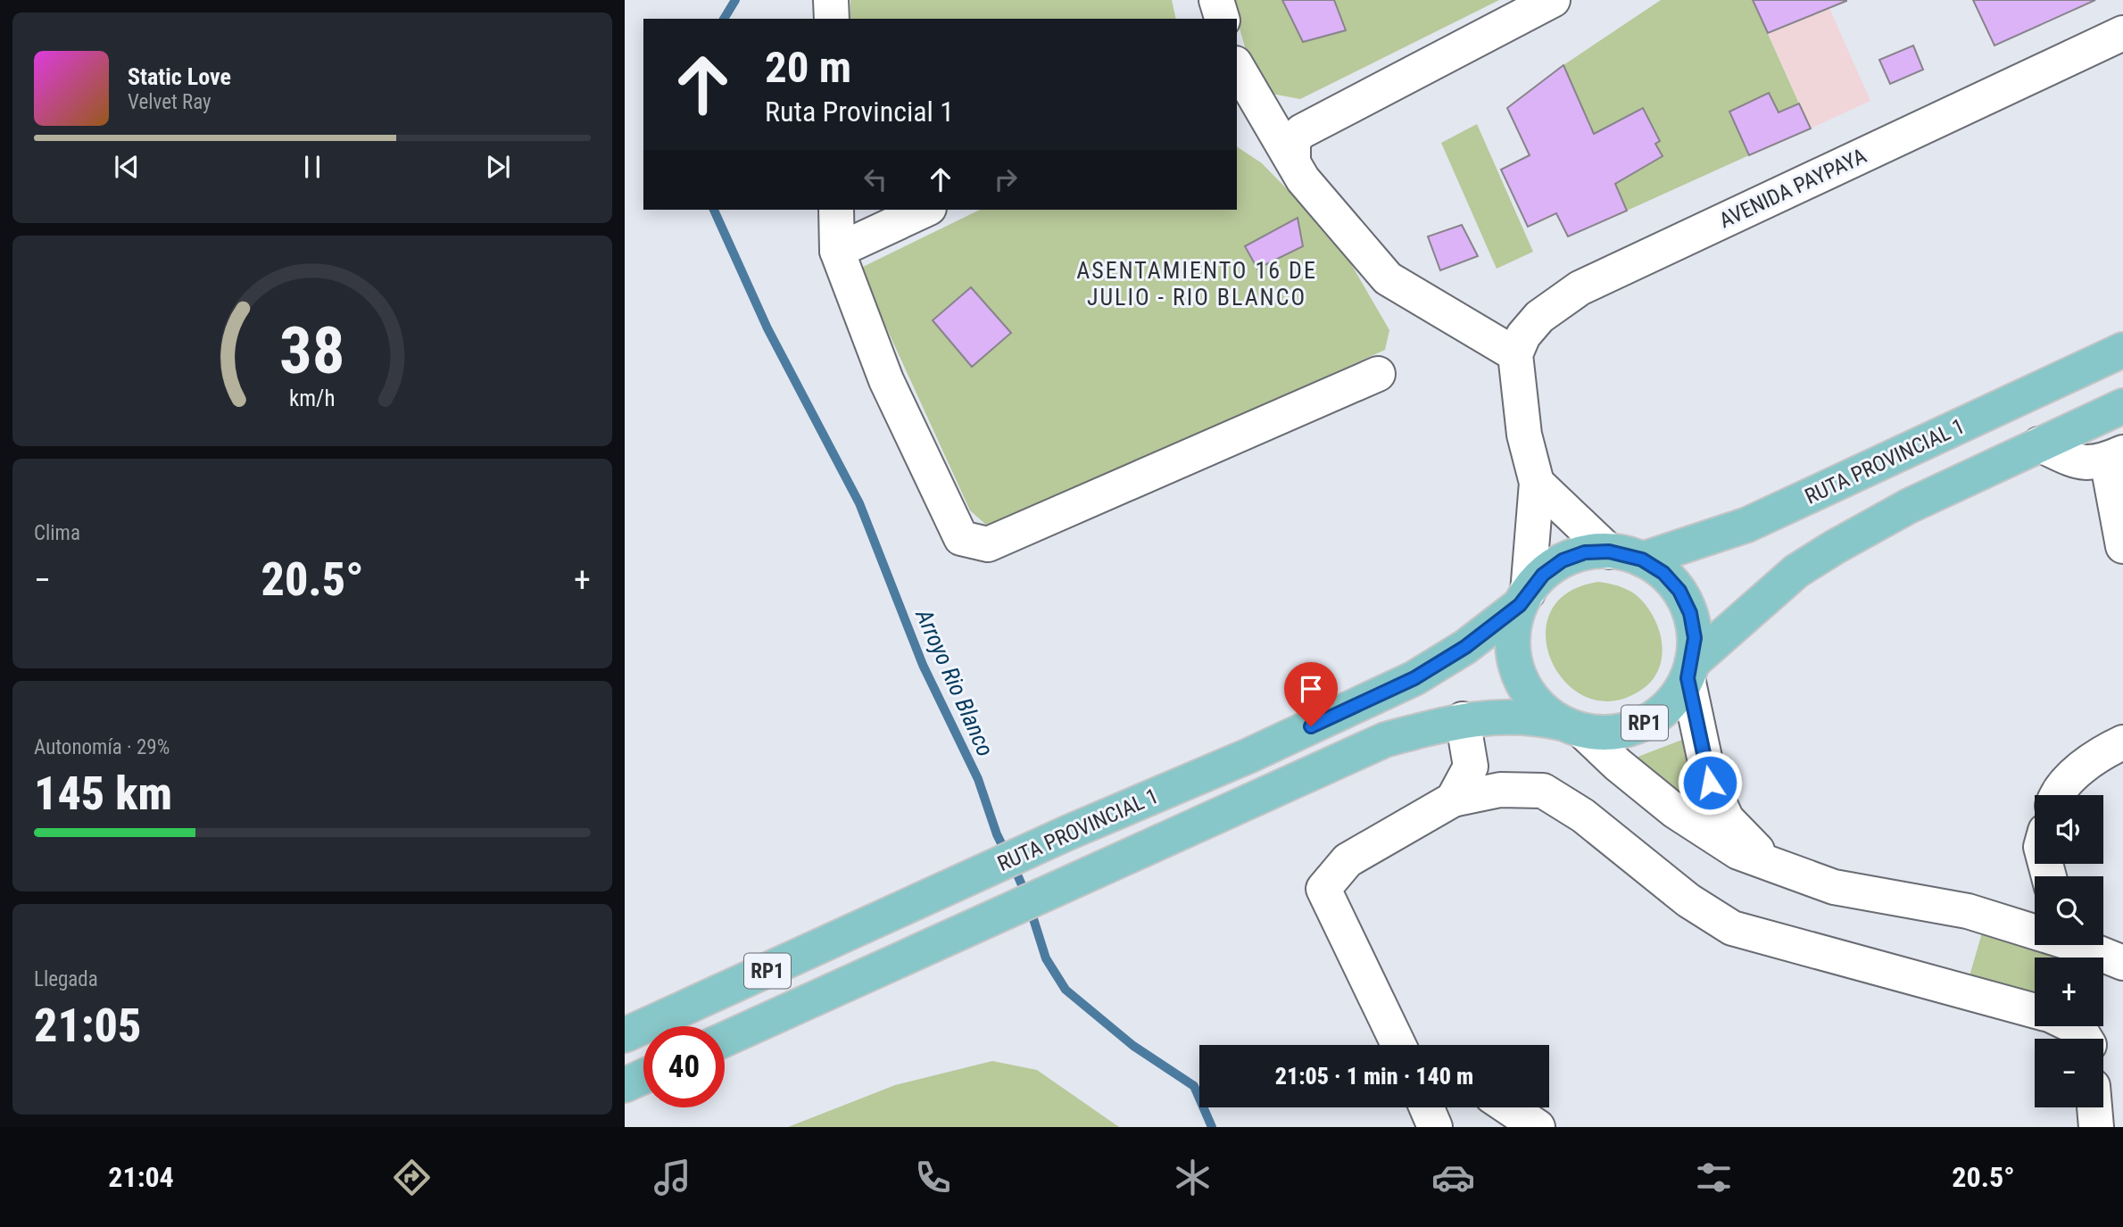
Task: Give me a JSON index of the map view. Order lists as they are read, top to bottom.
{
  "streets": {
    "main road": ["RUTA PROVINCIAL 1", "RP1"],
    "street": ["AVENIDA PAYPAYA"]
  },
  "districts": ["ASENTAMIENTO 16 DE JULIO - RIO BLANCO"],
  "water": ["Arroyo Rio Blanco"],
  "page": {
    "turn": ["20 m", "Ruta Provincial 1"],
    "song": ["Static Love", "Velvet Ray"],
    "tile": [
      "Clima",
      ["Autonomía · 29%", "145 km"],
      ["Llegada", "21:05"]
    ],
    "heat": ["−", "20.5°", "+"],
    "map_buttons": ["+", "−"],
    "limit": "40",
    "trip": "21:05 · 1 min · 140 m",
    "tabs": ["21:04", "20.5°"],
    "gauge": ["38", "km/h"]
  }
}
